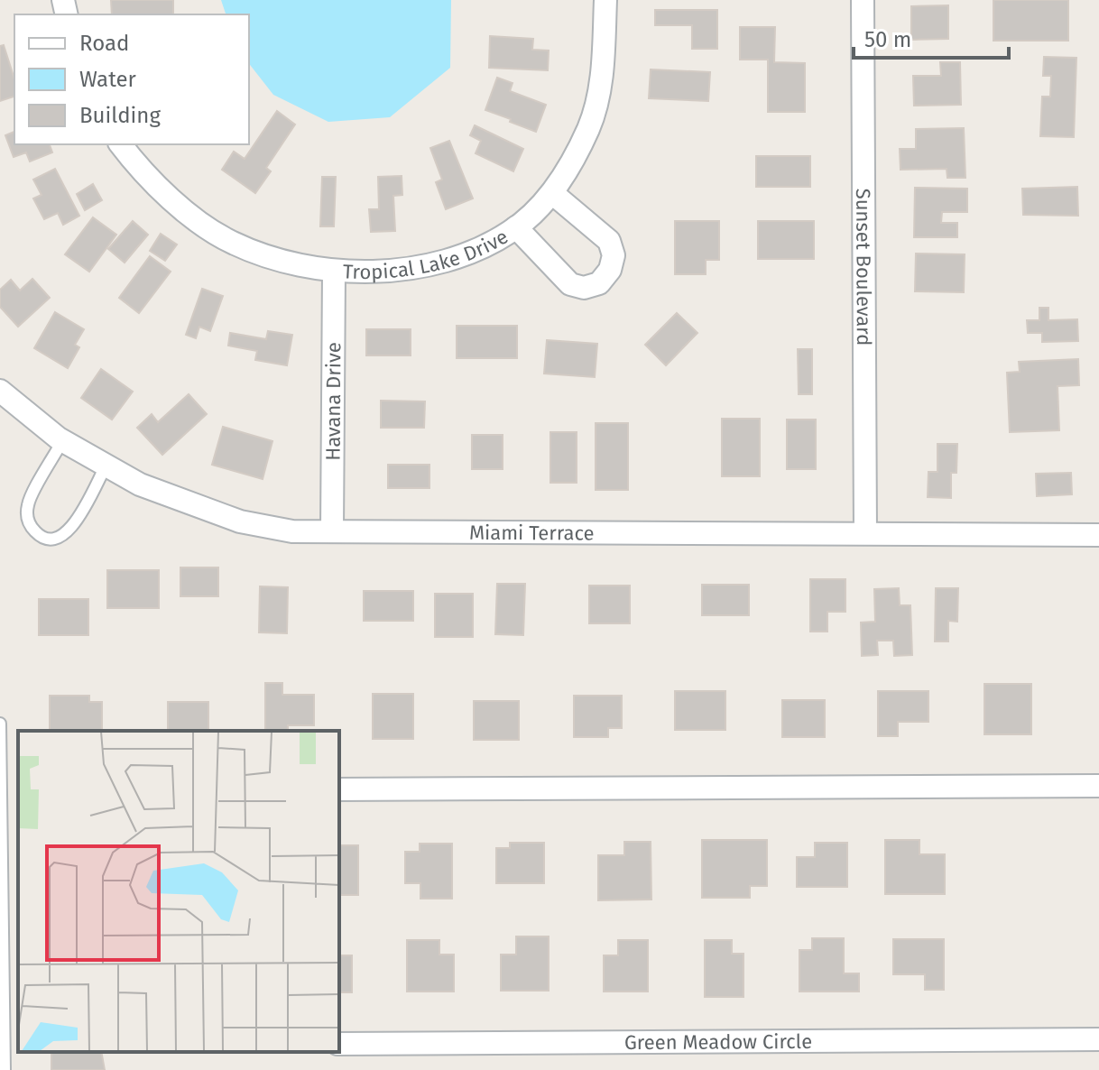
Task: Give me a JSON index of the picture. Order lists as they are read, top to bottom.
{
  "streets": {
    "street": [
      "Tropical Lake Drive",
      "Sunset Boulevard",
      "Havana Drive",
      "Miami Terrace",
      "Green Meadow Circle"
    ]
  },
  "crossings": [
    ["Tropical Lake Drive", "Havana Drive"],
    ["Sunset Boulevard", "Miami Terrace"],
    ["Havana Drive", "Miami Terrace"]
  ],
  "legend": ["Road", "Water", "Building"],
  "scale_bar": "50 m"
}
